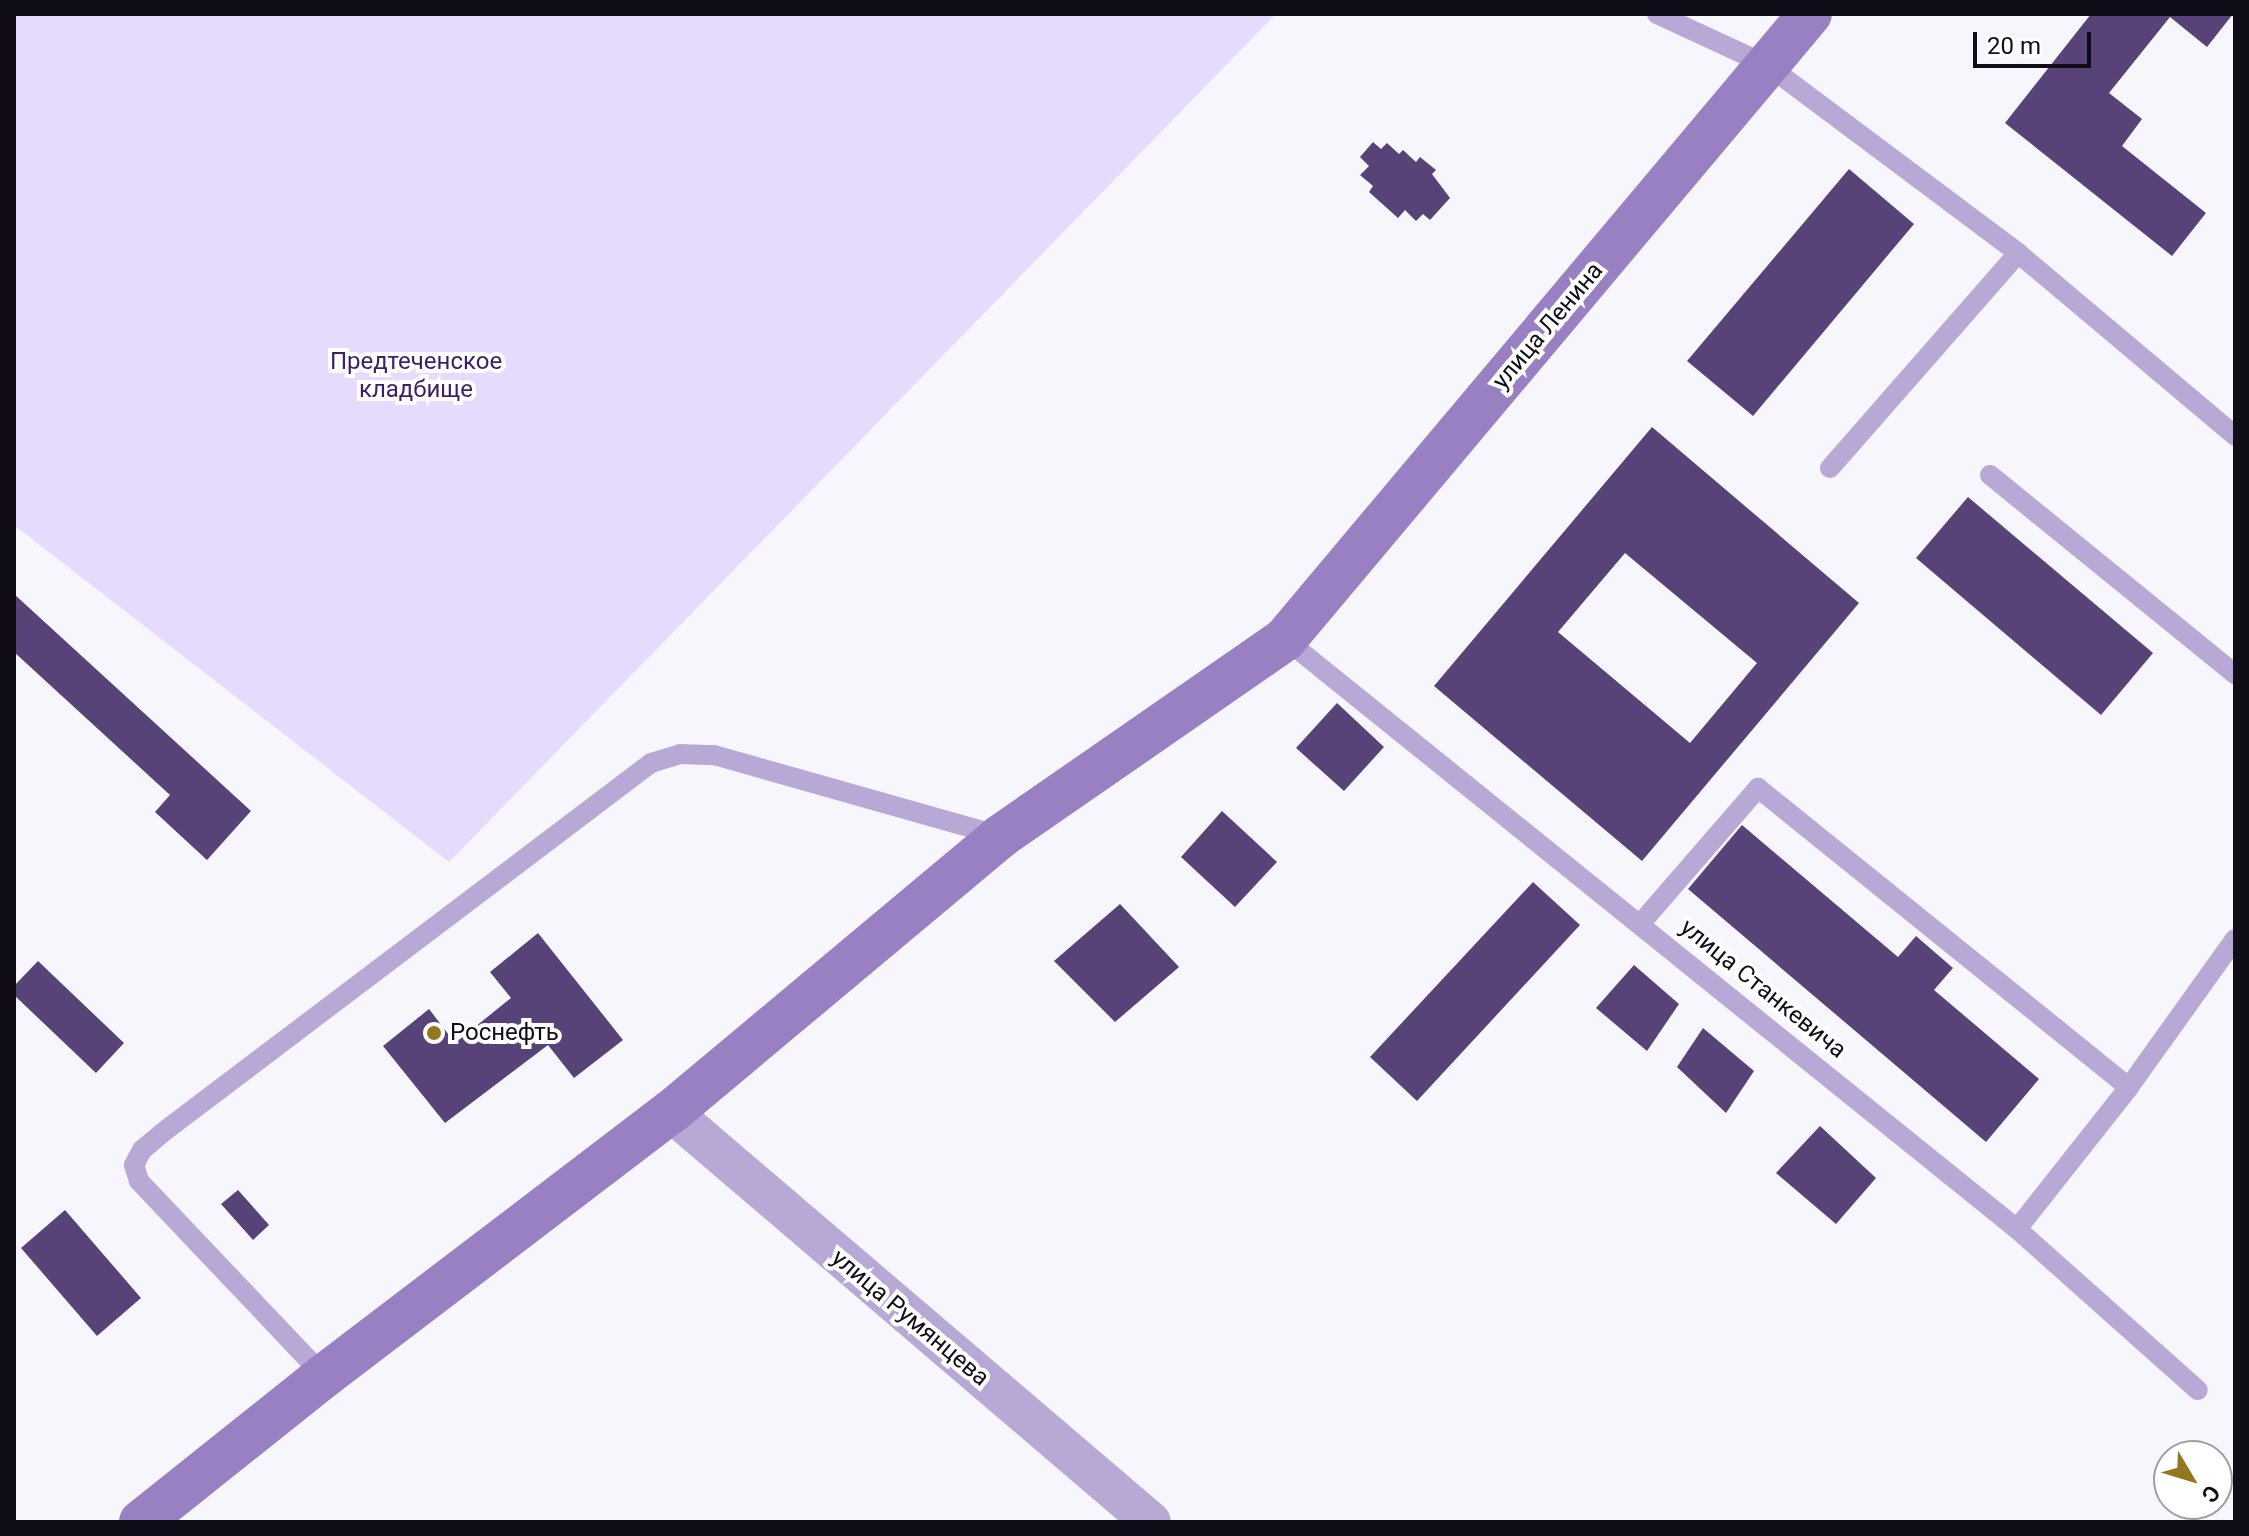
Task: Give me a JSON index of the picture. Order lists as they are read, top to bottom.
{
  "streets": {
    "street": ["улица Ленина", "улица Румянцева"],
    "lane": ["улица Станкевича"]
  },
  "crossings": [
    ["улица Ленина", "улица Станкевича"],
    ["улица Ленина", "улица Румянцева"]
  ],
  "parks": ["Предтеченское кладбище"],
  "places": ["Роснефть"],
  "scale_bar": "20 m",
  "north": "bottom right"
}
